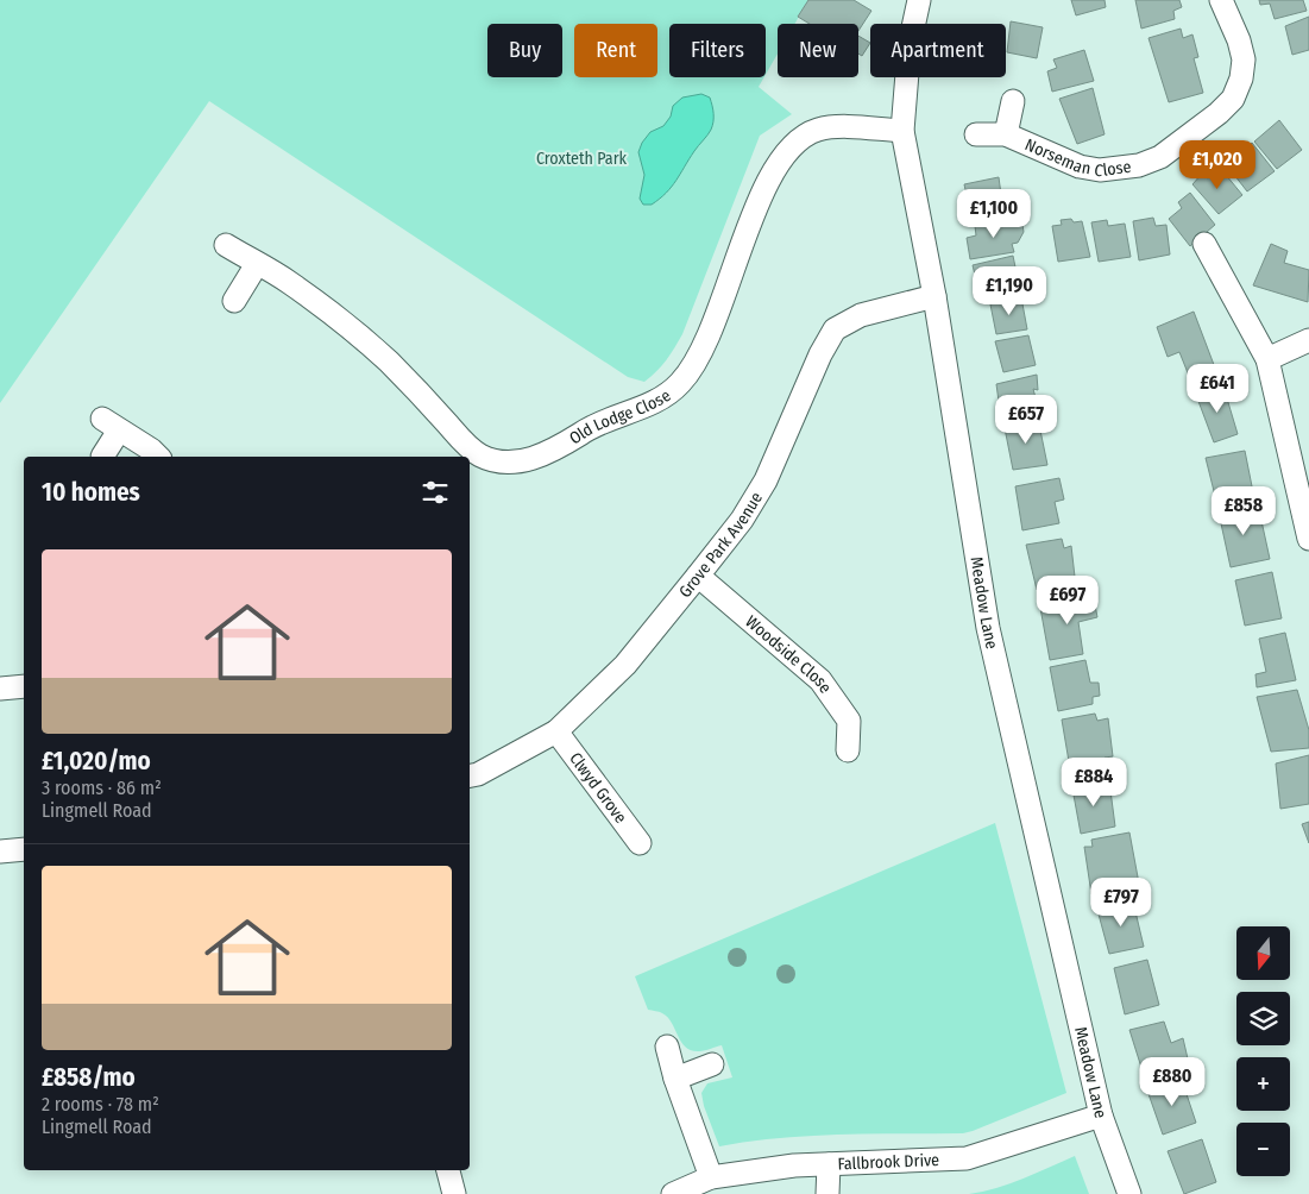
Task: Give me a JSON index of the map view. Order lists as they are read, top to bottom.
{
  "streets": {
    "street": [
      "Norseman Close",
      "Old Lodge Close",
      "Grove Park Avenue",
      "Meadow Lane",
      "Woodside Close",
      "Clwyd Grove",
      "Fallbrook Drive"
    ]
  },
  "crossings": [
    ["Old Lodge Close", "Meadow Lane"],
    ["Grove Park Avenue", "Meadow Lane"],
    ["Grove Park Avenue", "Woodside Close"],
    ["Grove Park Avenue", "Clwyd Grove"],
    ["Meadow Lane", "Fallbrook Drive"]
  ],
  "parks": ["Croxteth Park"],
  "north": "bottom",
  "page": {
    "chip": [
      "Buy",
      "Rent",
      "Filters",
      "New",
      "Apartment"
    ],
    "price": [
      "£1,020",
      "£1,100",
      "£1,190",
      "£641",
      "£657",
      "£858",
      "£697",
      "£884",
      "£797",
      "£880"
    ],
    "heading": "10 homes",
    "list": [
      {
        "name": "£1,020/mo",
        "note": "3 rooms · 86 m² · Lingmell Road"
      },
      {
        "name": "£858/mo",
        "note": "2 rooms · 78 m² · Lingmell Road"
      }
    ],
    "map_buttons": ["+", "−"]
  }
}
